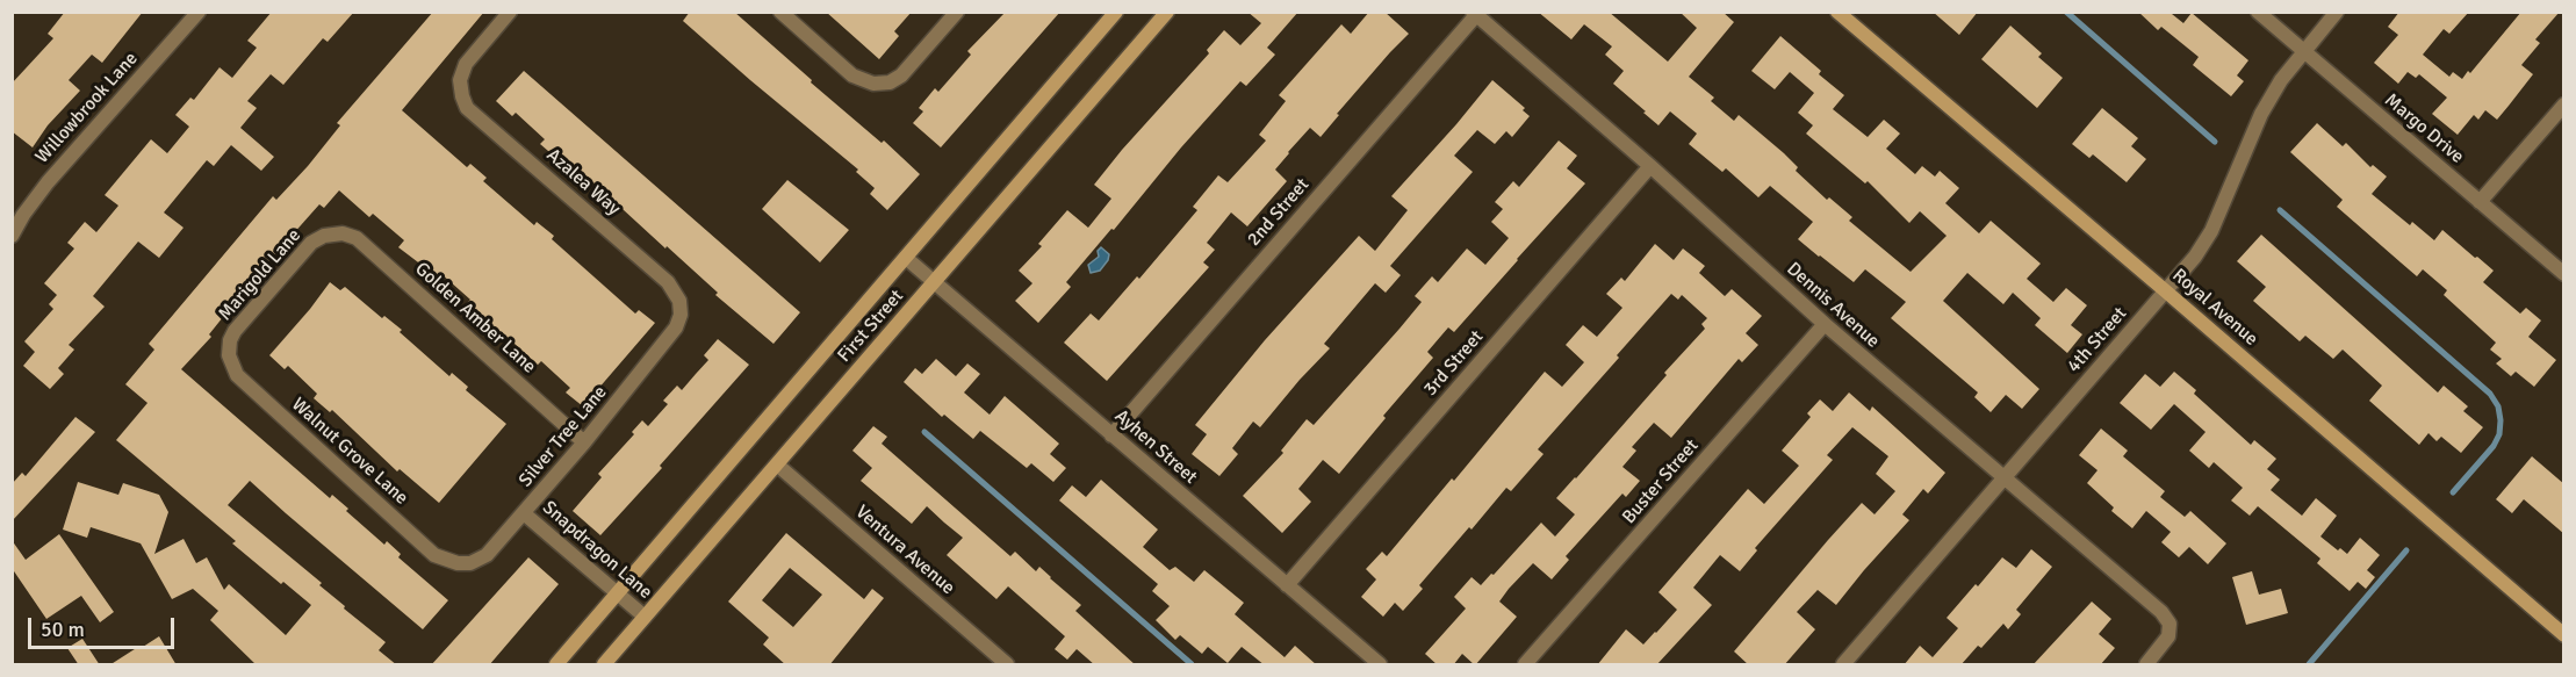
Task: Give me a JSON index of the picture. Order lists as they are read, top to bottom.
{
  "streets": {
    "main road": ["Royal Avenue", "First Street"],
    "street": [
      "Willowbrook Lane",
      "Margo Drive",
      "Azalea Way",
      "2nd Street",
      "Marigold Lane",
      "Dennis Avenue",
      "Golden Amber Lane",
      "4th Street",
      "3rd Street",
      "Silver Tree Lane",
      "Ayhen Street",
      "Walnut Grove Lane",
      "Buster Street",
      "Snapdragon Lane",
      "Ventura Avenue"
    ]
  },
  "crossings": [
    ["Margo Drive", "4th Street"],
    ["Azalea Way", "Silver Tree Lane"],
    ["2nd Street", "Dennis Avenue"],
    ["2nd Street", "Ayhen Street"],
    ["Marigold Lane", "Golden Amber Lane"],
    ["Marigold Lane", "Walnut Grove Lane"],
    ["Dennis Avenue", "4th Street"],
    ["Dennis Avenue", "3rd Street"],
    ["Dennis Avenue", "Buster Street"],
    ["Royal Avenue", "4th Street"],
    ["Golden Amber Lane", "Silver Tree Lane"],
    ["First Street", "Ayhen Street"],
    ["First Street", "Snapdragon Lane"],
    ["First Street", "Ventura Avenue"],
    ["3rd Street", "Ayhen Street"],
    ["Silver Tree Lane", "Walnut Grove Lane"],
    ["Silver Tree Lane", "Snapdragon Lane"]
  ],
  "scale_bar": "50 m"
}
